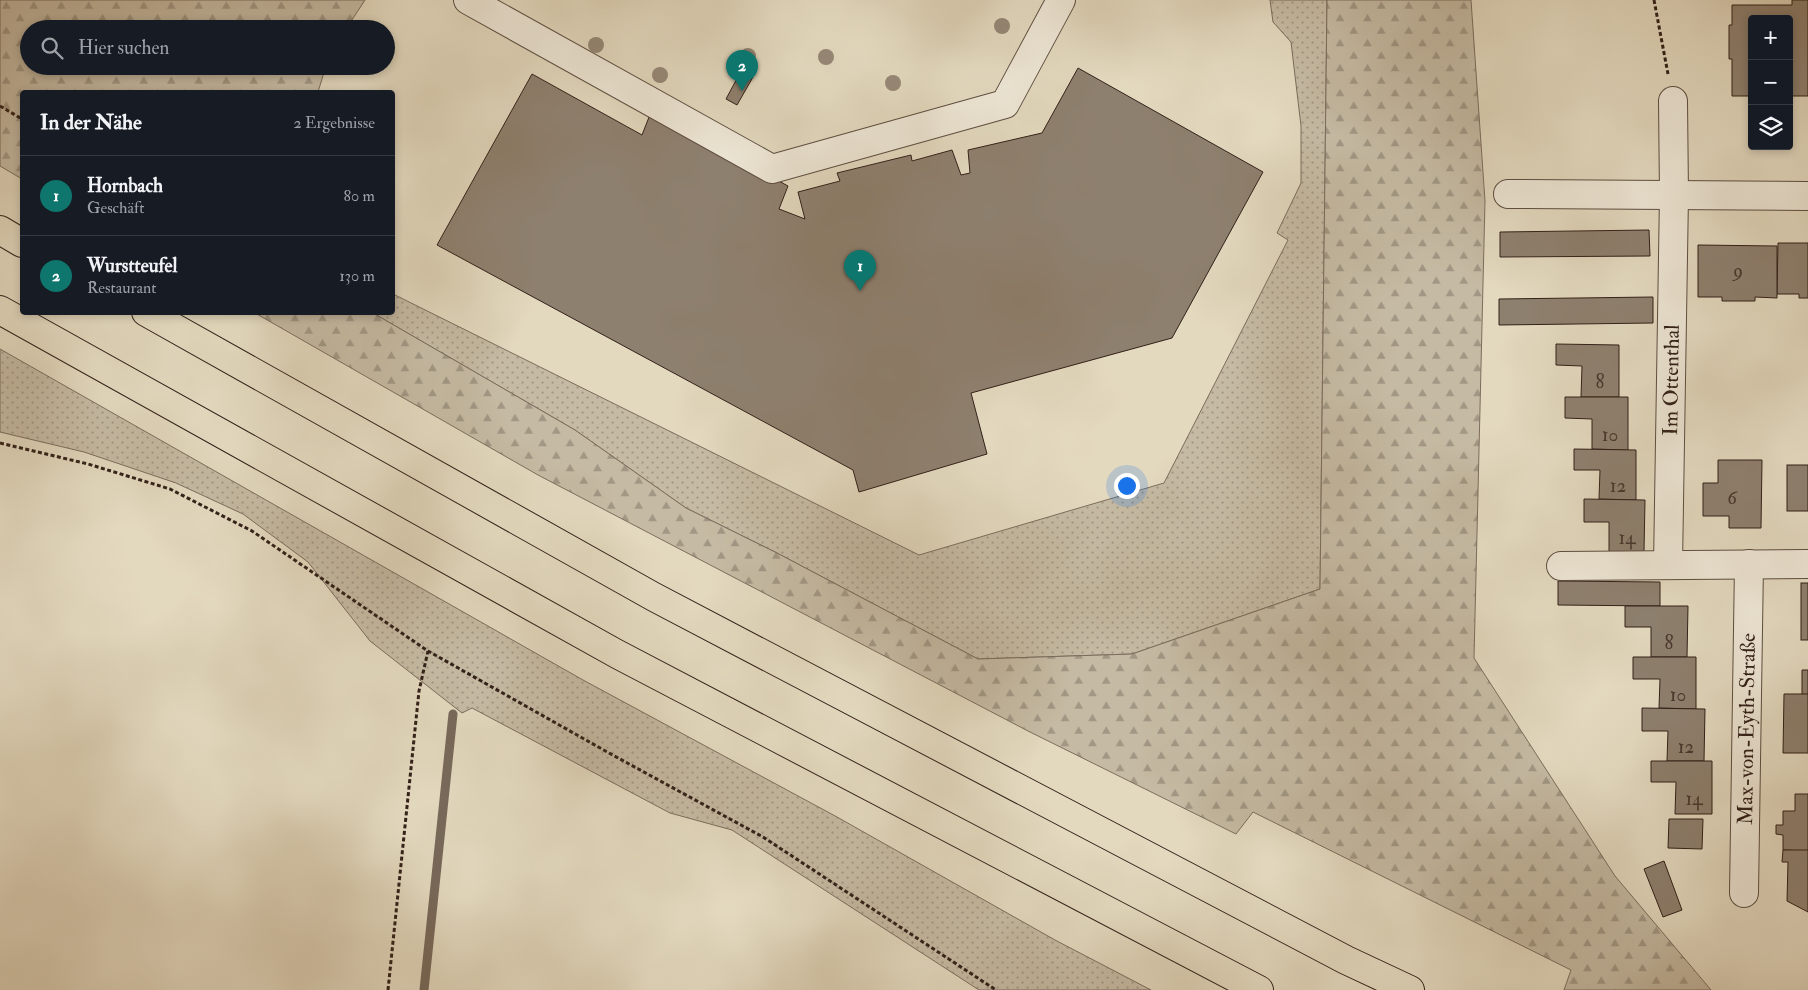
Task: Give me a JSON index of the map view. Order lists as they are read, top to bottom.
{
  "streets": {
    "street": ["Im Ottenthal", "Max-von-Eyth-Straße"]
  },
  "house_numbers": [
    "9",
    "8",
    "10",
    "12",
    "6",
    "14",
    "8",
    "10",
    "12",
    "14"
  ],
  "page": {
    "map_buttons": ["+", "−"],
    "search": "Hier suchen",
    "pins": ["2", "1"],
    "heading": ["In der Nähe", "2 Ergebnisse"],
    "list": [
      {
        "mark": "1",
        "name": "Hornbach",
        "note": "Geschäft",
        "value": "80 m"
      },
      {
        "mark": "2",
        "name": "Wurstteufel",
        "note": "Restaurant",
        "value": "130 m"
      }
    ]
  }
}
